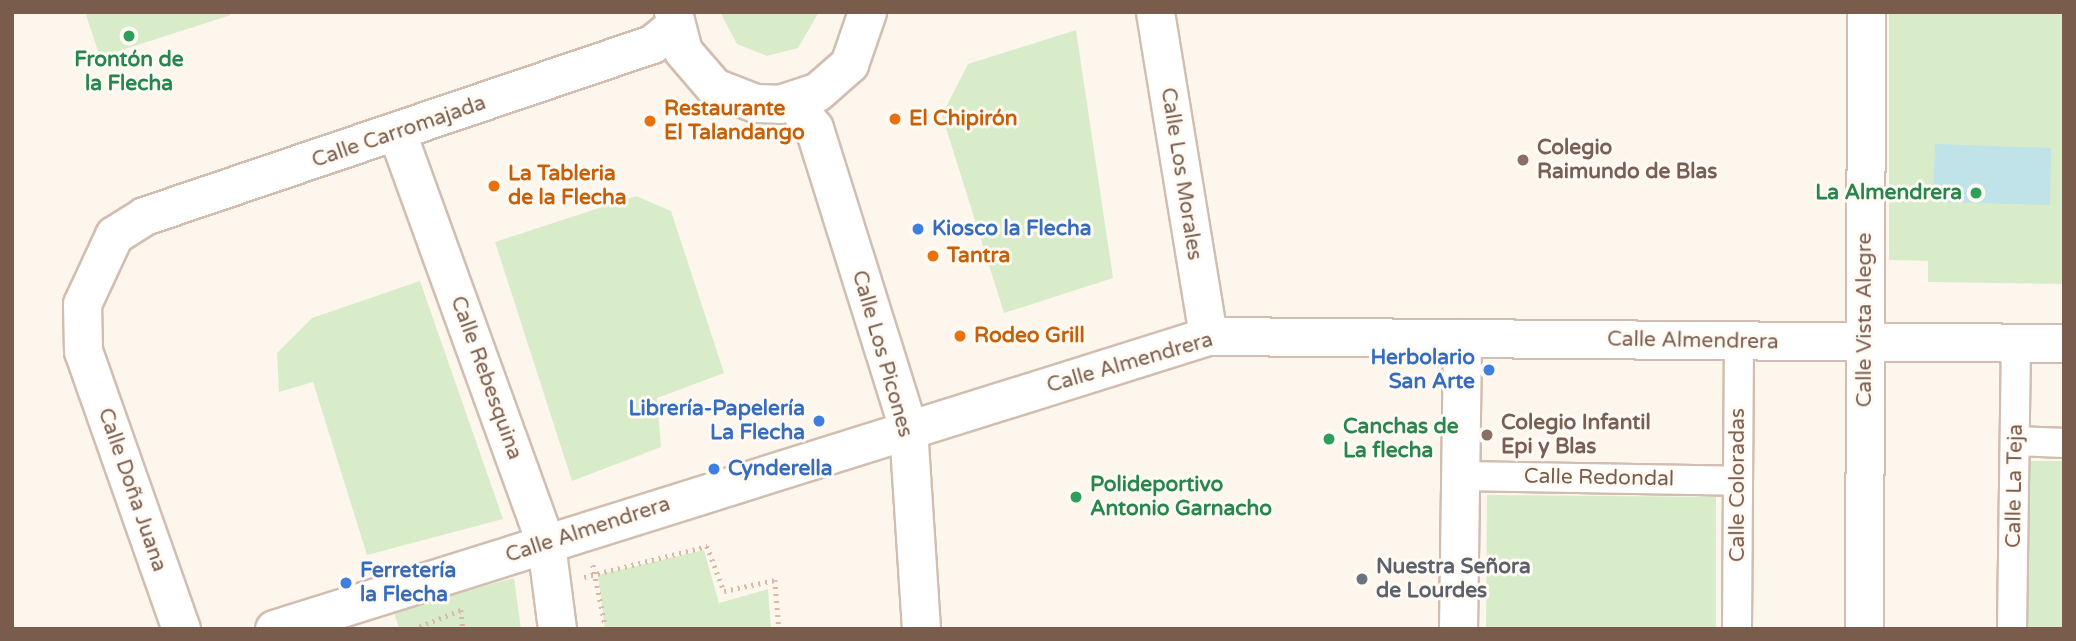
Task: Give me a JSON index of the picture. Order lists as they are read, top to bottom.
{
  "streets": {
    "street": [
      "Calle Carromajada",
      "Calle Los Morales",
      "Calle Vista Alegre",
      "Calle Almendrera",
      "Calle Los Picones",
      "Calle Rebesquina",
      "Calle Redondal",
      "Calle Coloradas",
      "Calle La Teja",
      "Calle Doña Juana"
    ]
  },
  "crossings": [
    ["Calle Carromajada", "Calle Rebesquina"],
    ["Calle Carromajada", "Calle Doña Juana"],
    ["Calle Los Morales", "Calle Almendrera"],
    ["Calle Vista Alegre", "Calle Almendrera"],
    ["Calle Almendrera", "Calle Los Picones"],
    ["Calle Almendrera", "Calle Rebesquina"],
    ["Calle Almendrera", "Calle Coloradas"],
    ["Calle Almendrera", "Calle La Teja"],
    ["Calle Redondal", "Calle Coloradas"]
  ],
  "places": [
    "Frontón de la Flecha",
    "El Chipirón",
    "Restaurante El Talandango",
    "Colegio Raimundo de Blas",
    "La Tableria de la Flecha",
    "La Almendrera",
    "Kiosco la Flecha",
    "Tantra",
    "Rodeo Grill",
    "Herbolario San Arte",
    "Librería-Papelería La Flecha",
    "Colegio Infantil Epi y Blas",
    "Canchas de La flecha",
    "Cynderella",
    "Polideportivo Antonio Garnacho",
    "Nuestra Señora de Lourdes",
    "Ferretería la Flecha"
  ]
}
